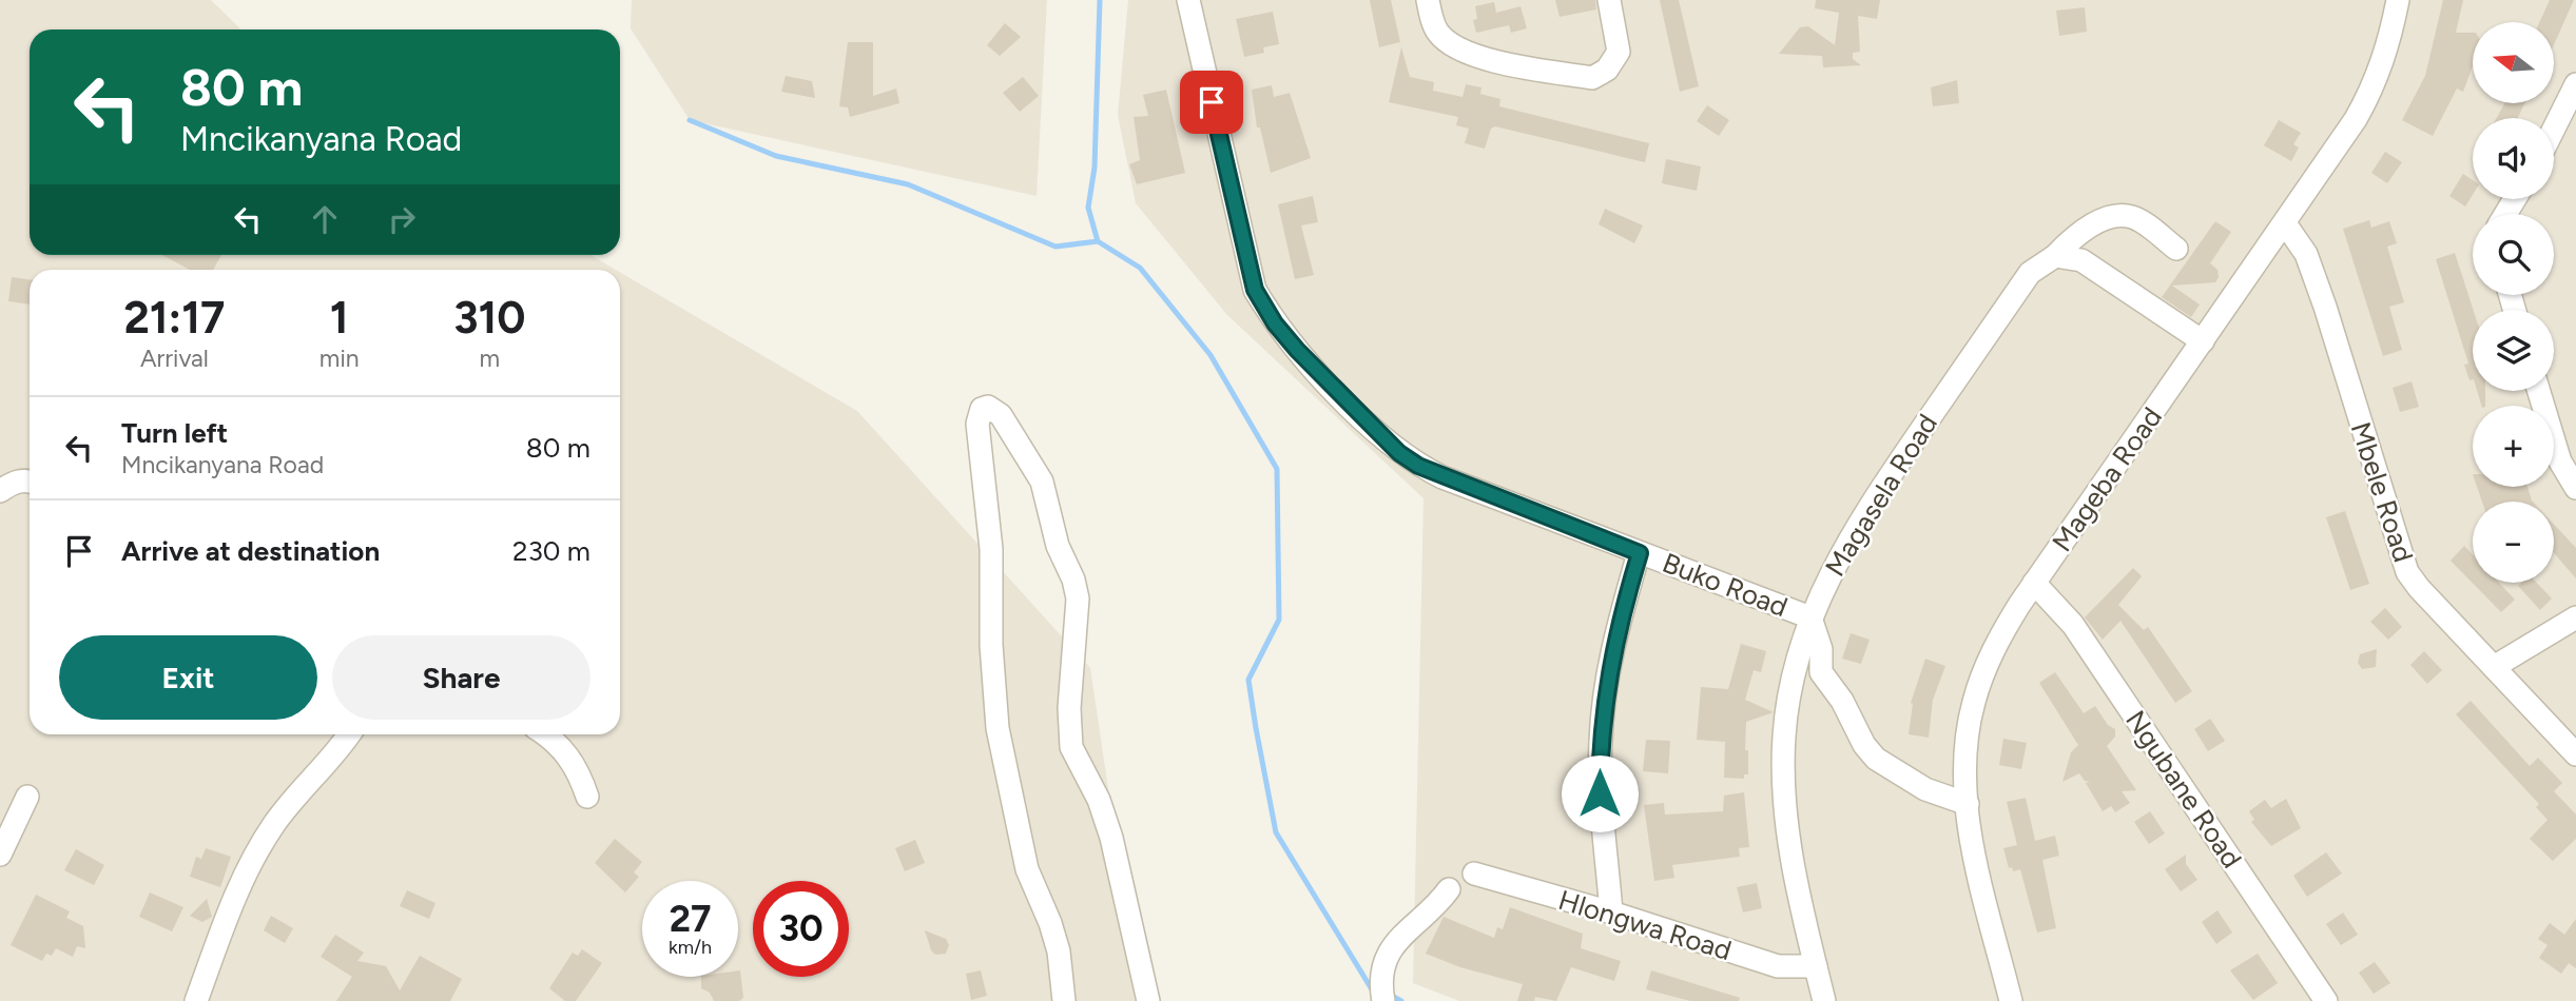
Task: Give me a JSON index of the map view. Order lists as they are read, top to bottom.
{
  "streets": {
    "street": [
      "Mageba Road",
      "Mbele Road",
      "Magasela Road",
      "Buko Road",
      "Ngubane Road",
      "Hlongwa Road"
    ]
  },
  "crossings": [
    ["Mageba Road", "Mbele Road"],
    ["Mageba Road", "Ngubane Road"],
    ["Magasela Road", "Buko Road"],
    ["Magasela Road", "Hlongwa Road"]
  ],
  "north": "left",
  "page": {
    "map_buttons": ["+", "−"],
    "turn": ["80 m", "Mncikanyana Road"],
    "eta": [
      "21:17",
      "Arrival",
      "1",
      "min",
      "310",
      "m"
    ],
    "list": [
      {
        "name": "Turn left",
        "note": "Mncikanyana Road",
        "value": "80 m"
      },
      {
        "name": "Arrive at destination",
        "value": "230 m"
      }
    ],
    "buttons": ["Exit", "Share"],
    "speed": "27 km/h",
    "limit": "30"
  }
}
